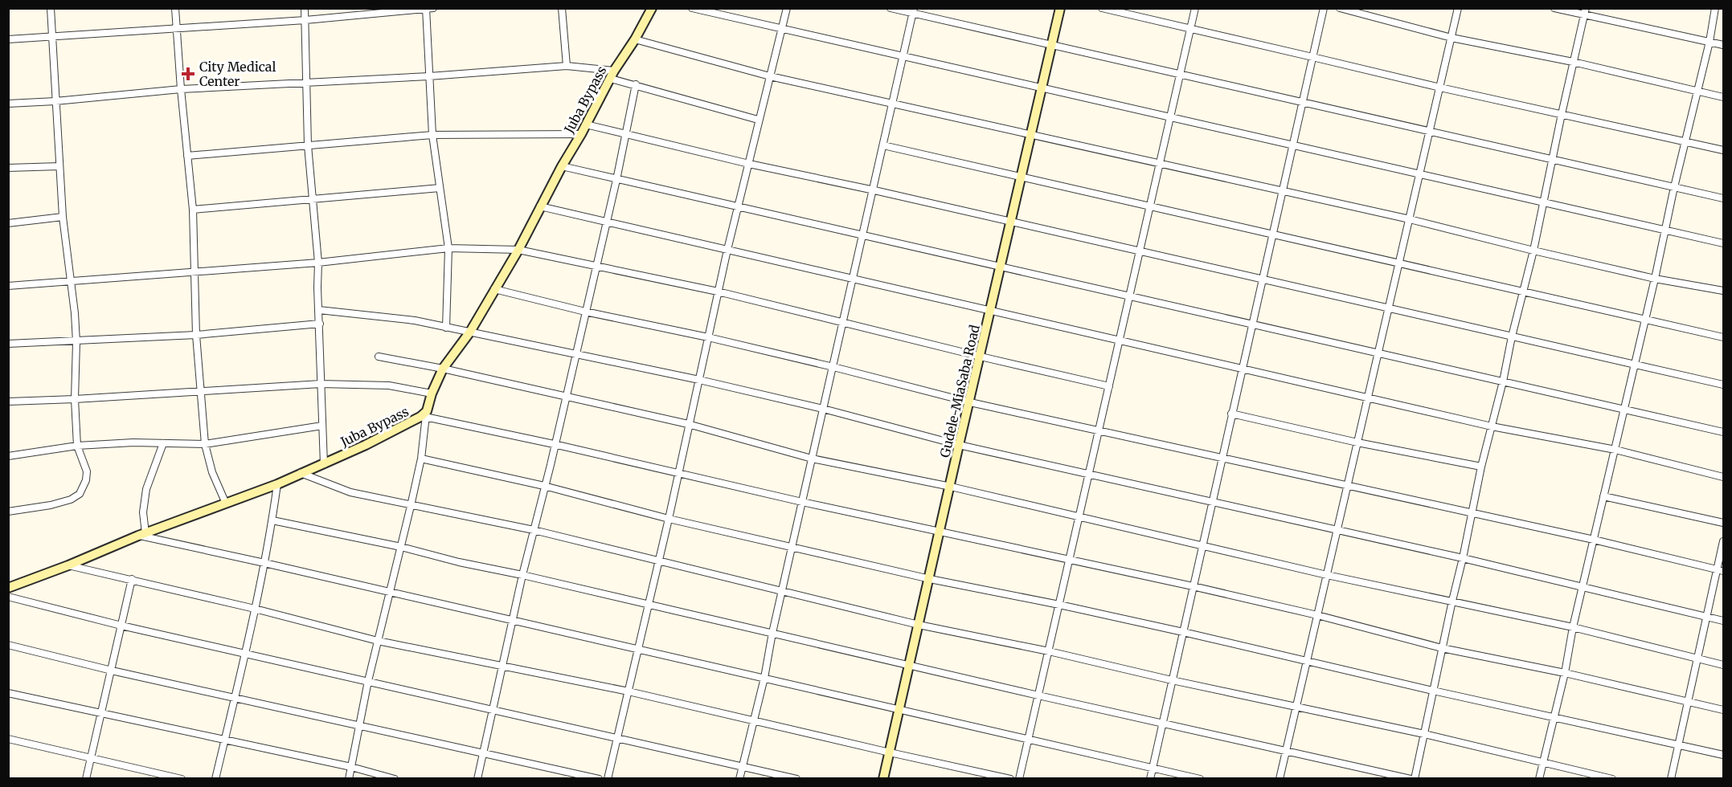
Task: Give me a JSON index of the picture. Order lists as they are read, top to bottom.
{
  "streets": {
    "main road": ["Juba Bypass", "Gudele-MiaSaba Road"]
  },
  "places": {
    "health": ["City Medical Center"]
  }
}
